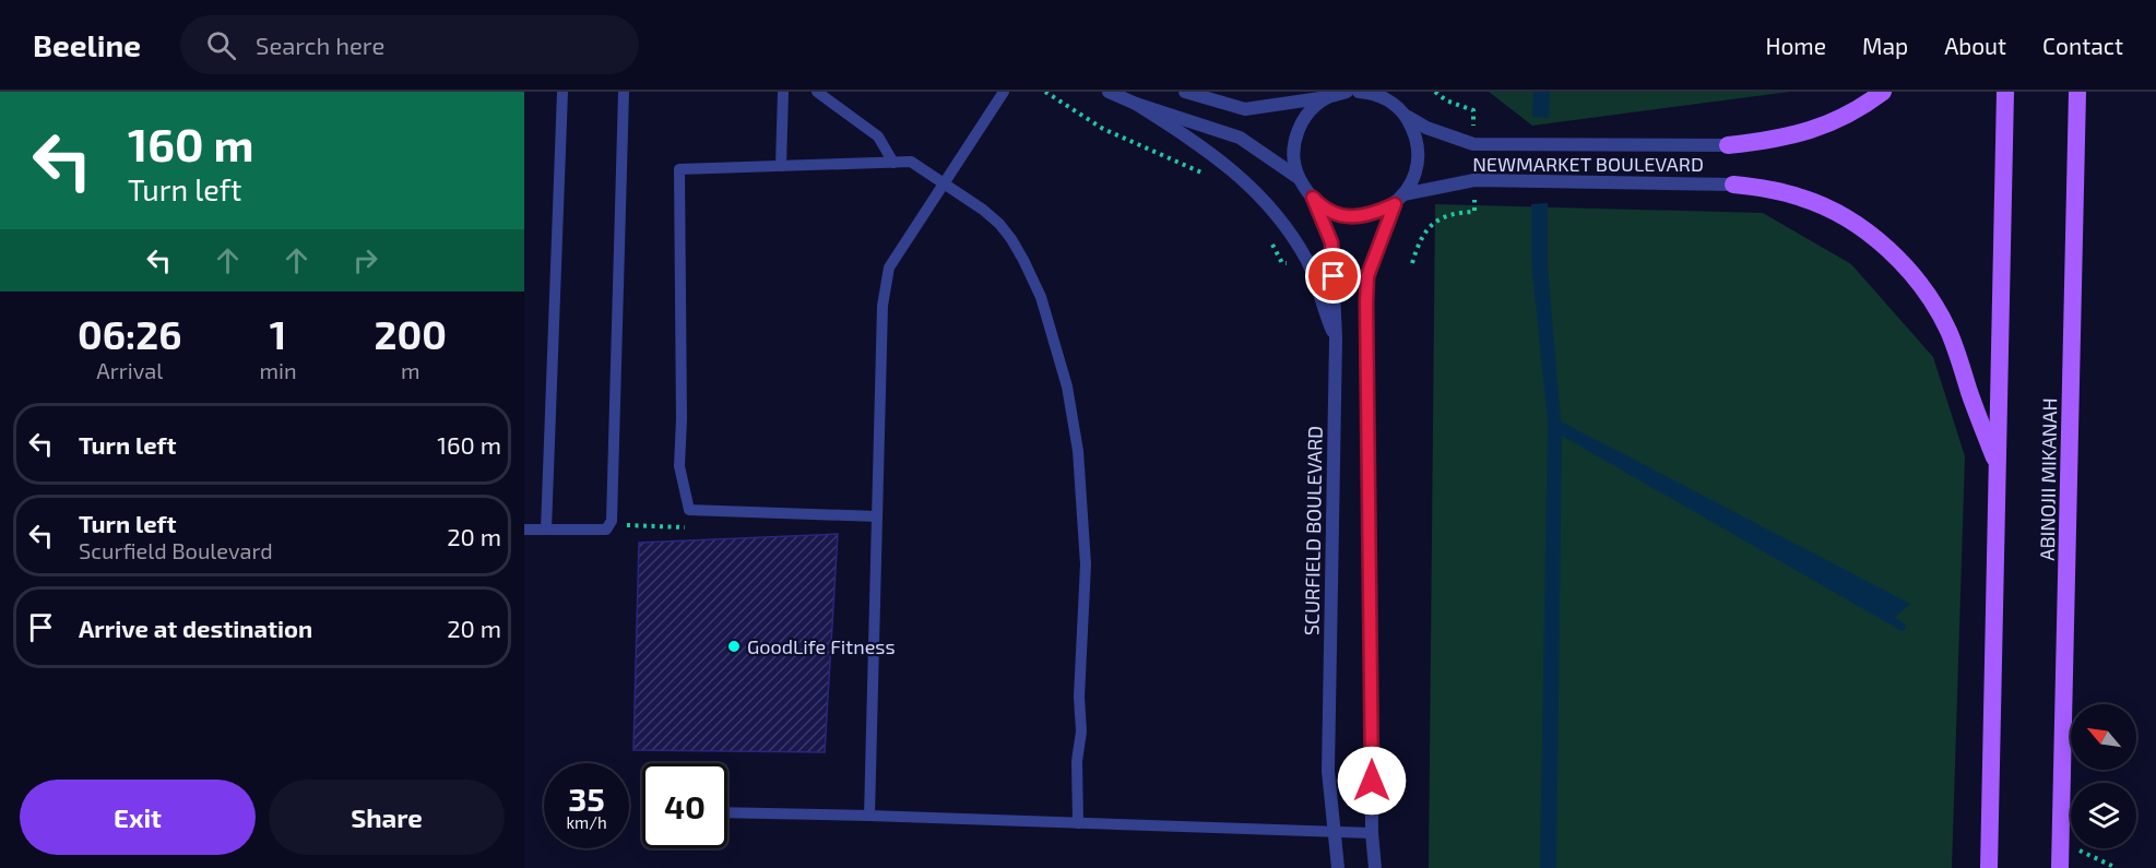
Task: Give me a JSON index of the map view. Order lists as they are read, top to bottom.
{
  "streets": {
    "main road": ["ABINOJII MIKANAH"],
    "street": ["NEWMARKET BOULEVARD", "SCURFIELD BOULEVARD"]
  },
  "crossings": [
    ["NEWMARKET BOULEVARD", "SCURFIELD BOULEVARD"]
  ],
  "places": ["GoodLife Fitness"],
  "north": "top left",
  "page": {
    "header": "Beeline",
    "search": "Search here",
    "nav": [
      "Home",
      "Map",
      "About",
      "Contact"
    ],
    "turn": ["160 m", "Turn left"],
    "eta": [
      "06:26",
      "Arrival",
      "1",
      "min",
      "200",
      "m"
    ],
    "list": [
      {
        "name": "Turn left",
        "value": "160 m"
      },
      {
        "name": "Turn left",
        "note": "Scurfield Boulevard",
        "value": "20 m"
      },
      {
        "name": "Arrive at destination",
        "value": "20 m"
      }
    ],
    "speed": "35 km/h",
    "limit": "40",
    "buttons": ["Exit", "Share"]
  }
}
